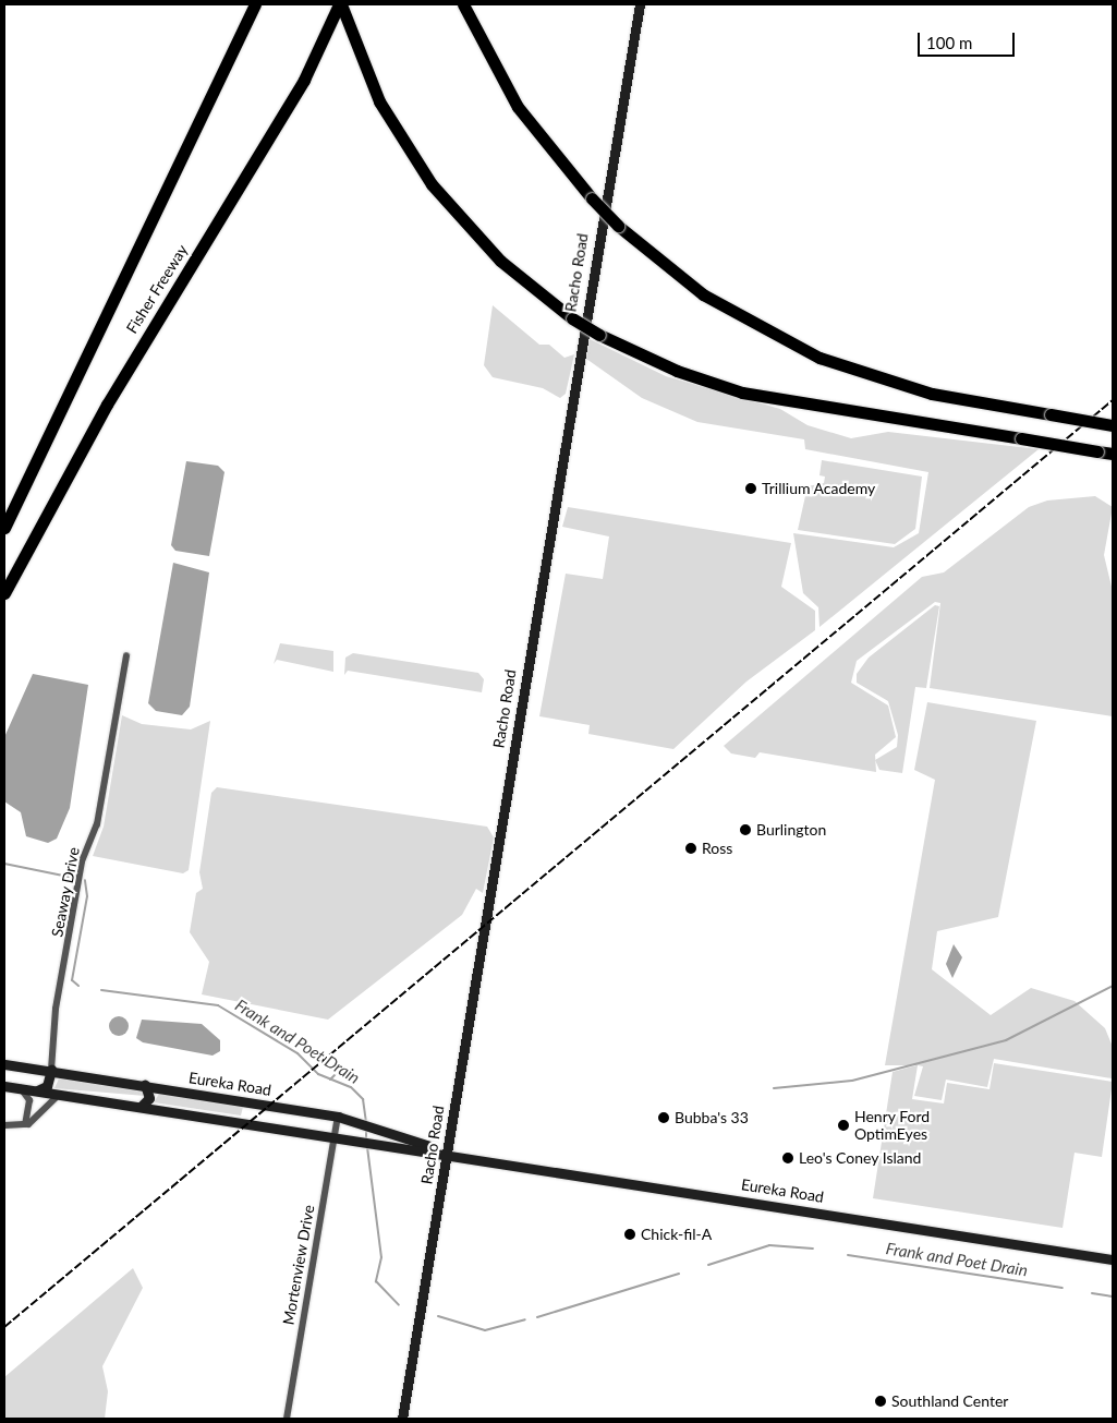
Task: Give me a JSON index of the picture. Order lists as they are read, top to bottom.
{
  "streets": {
    "highway": ["Fisher Freeway"],
    "main road": ["Racho Road", "Eureka Road"],
    "street": ["Seaway Drive", "Mortenview Drive"]
  },
  "crossings": [
    ["Racho Road", "Eureka Road"],
    ["Seaway Drive", "Eureka Road"],
    ["Eureka Road", "Mortenview Drive"]
  ],
  "water": ["Frank and Poet Drain"],
  "places": [
    "Trillium Academy",
    "Burlington",
    "Ross",
    "Bubba's 33",
    "Henry Ford OptimEyes",
    "Leo's Coney Island",
    "Chick-fil-A",
    "Southland Center"
  ],
  "scale_bar": "100 m"
}
